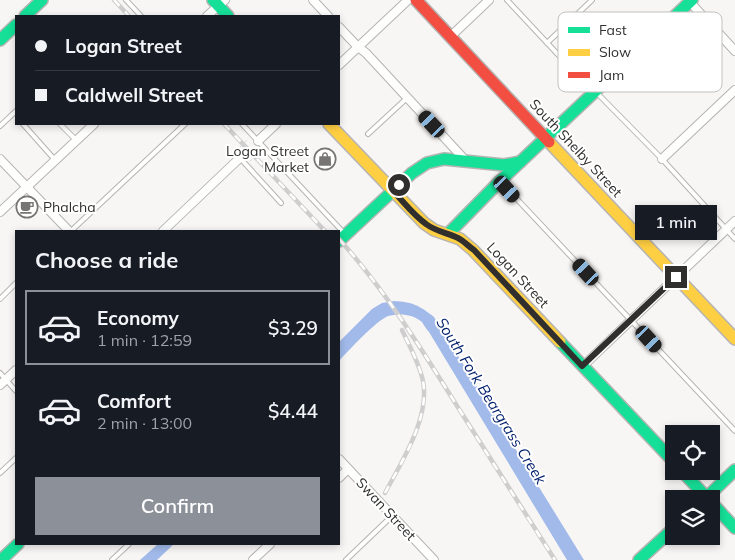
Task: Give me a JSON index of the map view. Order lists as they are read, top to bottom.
{
  "streets": {
    "main road": ["South Shelby Street", "Logan Street"],
    "street": ["Swan Street"]
  },
  "water": ["South Fork Beargrass Creek"],
  "places": {
    "shop": ["Logan Street Market"],
    "cafe": ["Phalcha"]
  },
  "legend": ["Fast", "Slow", "Jam"],
  "page": {
    "banner": ["Logan Street", "Caldwell Street"],
    "bubble": "1 min",
    "heading": "Choose a ride",
    "list": [
      {
        "name": "Economy",
        "note": "1 min · 12:59",
        "value": "$3.29"
      },
      {
        "name": "Comfort",
        "note": "2 min · 13:00",
        "value": "$4.44"
      }
    ],
    "buttons": "Confirm"
  }
}
